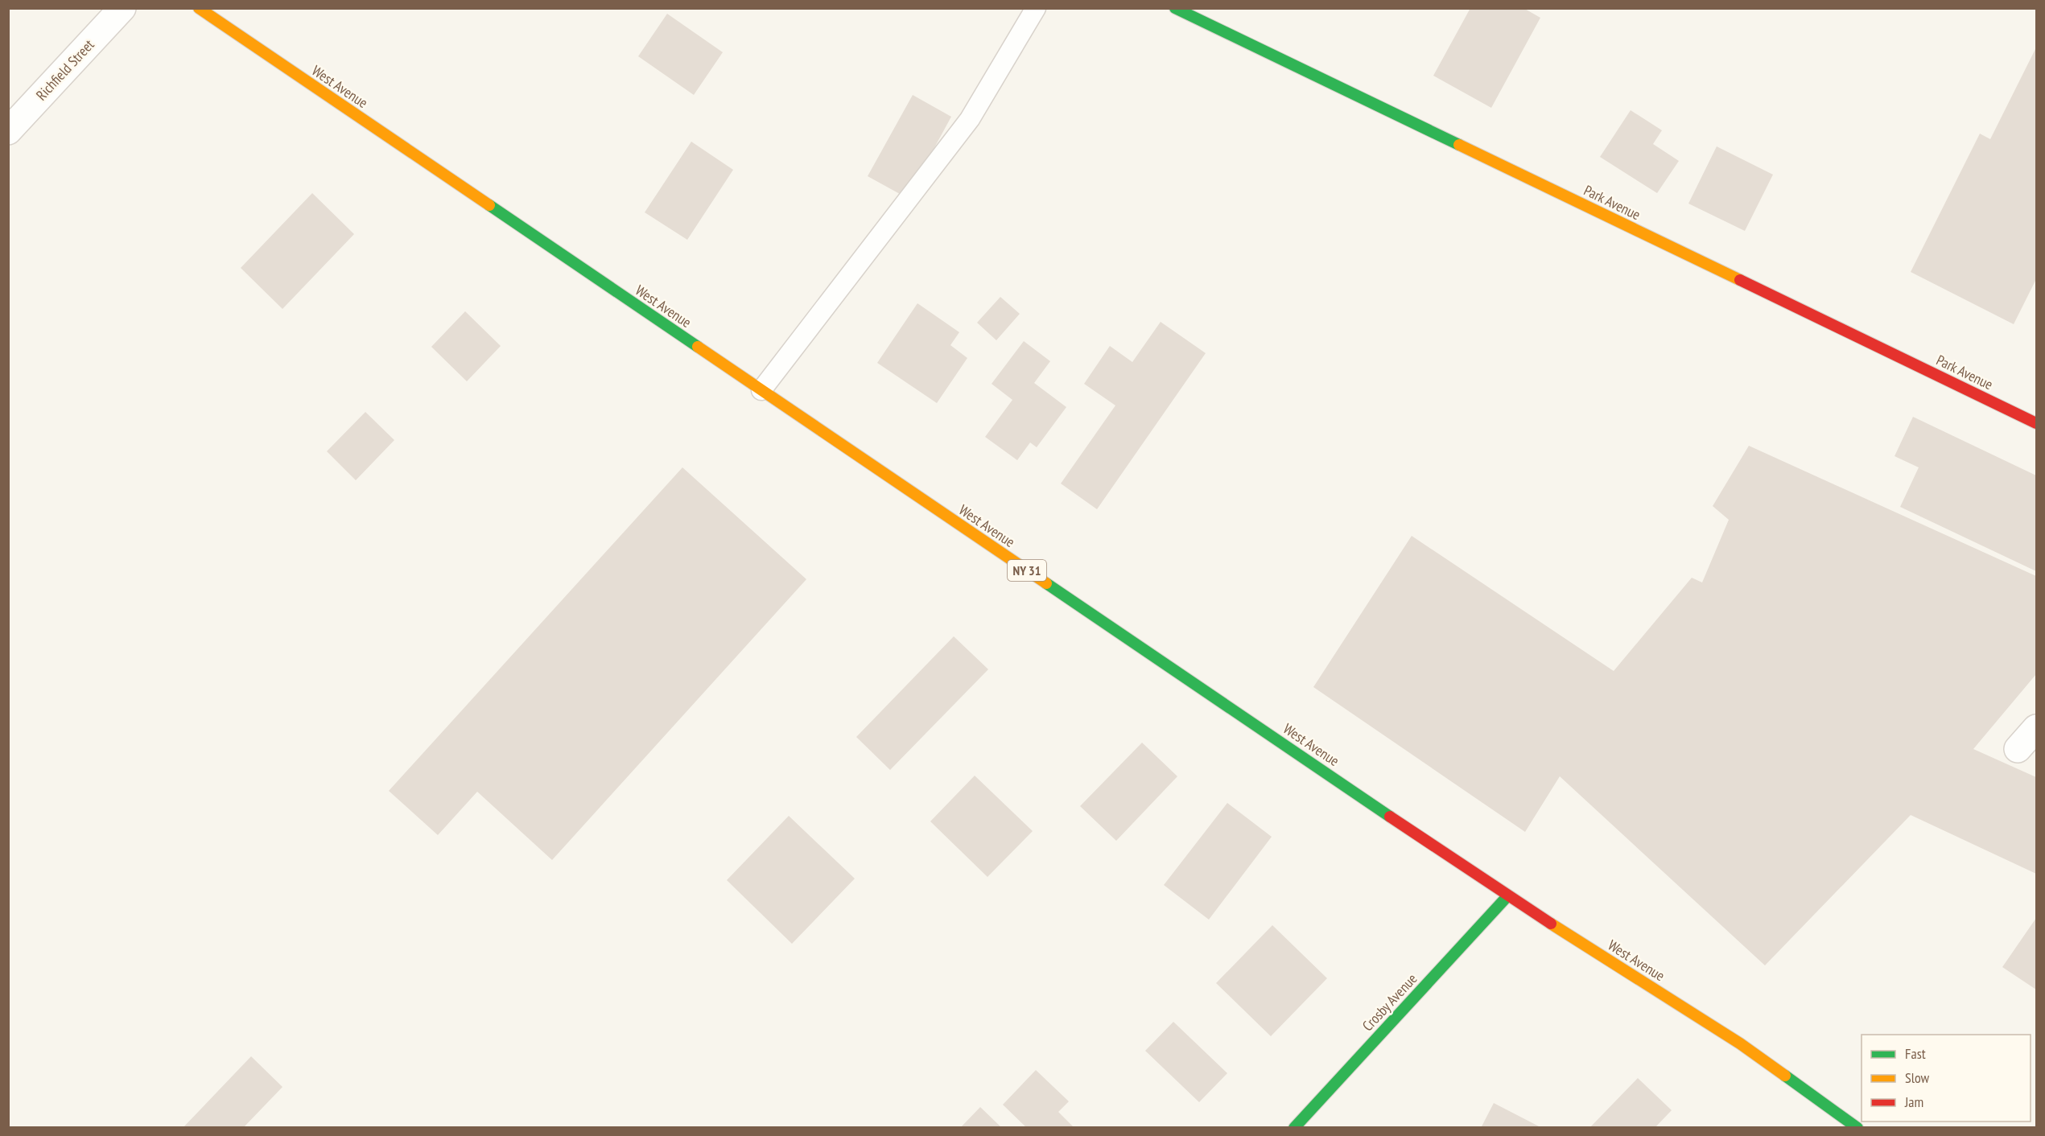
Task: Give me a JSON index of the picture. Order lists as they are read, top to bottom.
{
  "streets": {
    "main road": [
      "West Avenue",
      "Park Avenue",
      "NY 31",
      "Crosby Avenue"
    ],
    "street": ["Richfield Street"]
  },
  "crossings": [
    ["West Avenue", "Crosby Avenue"]
  ],
  "legend": ["Fast", "Slow", "Jam"]
}
